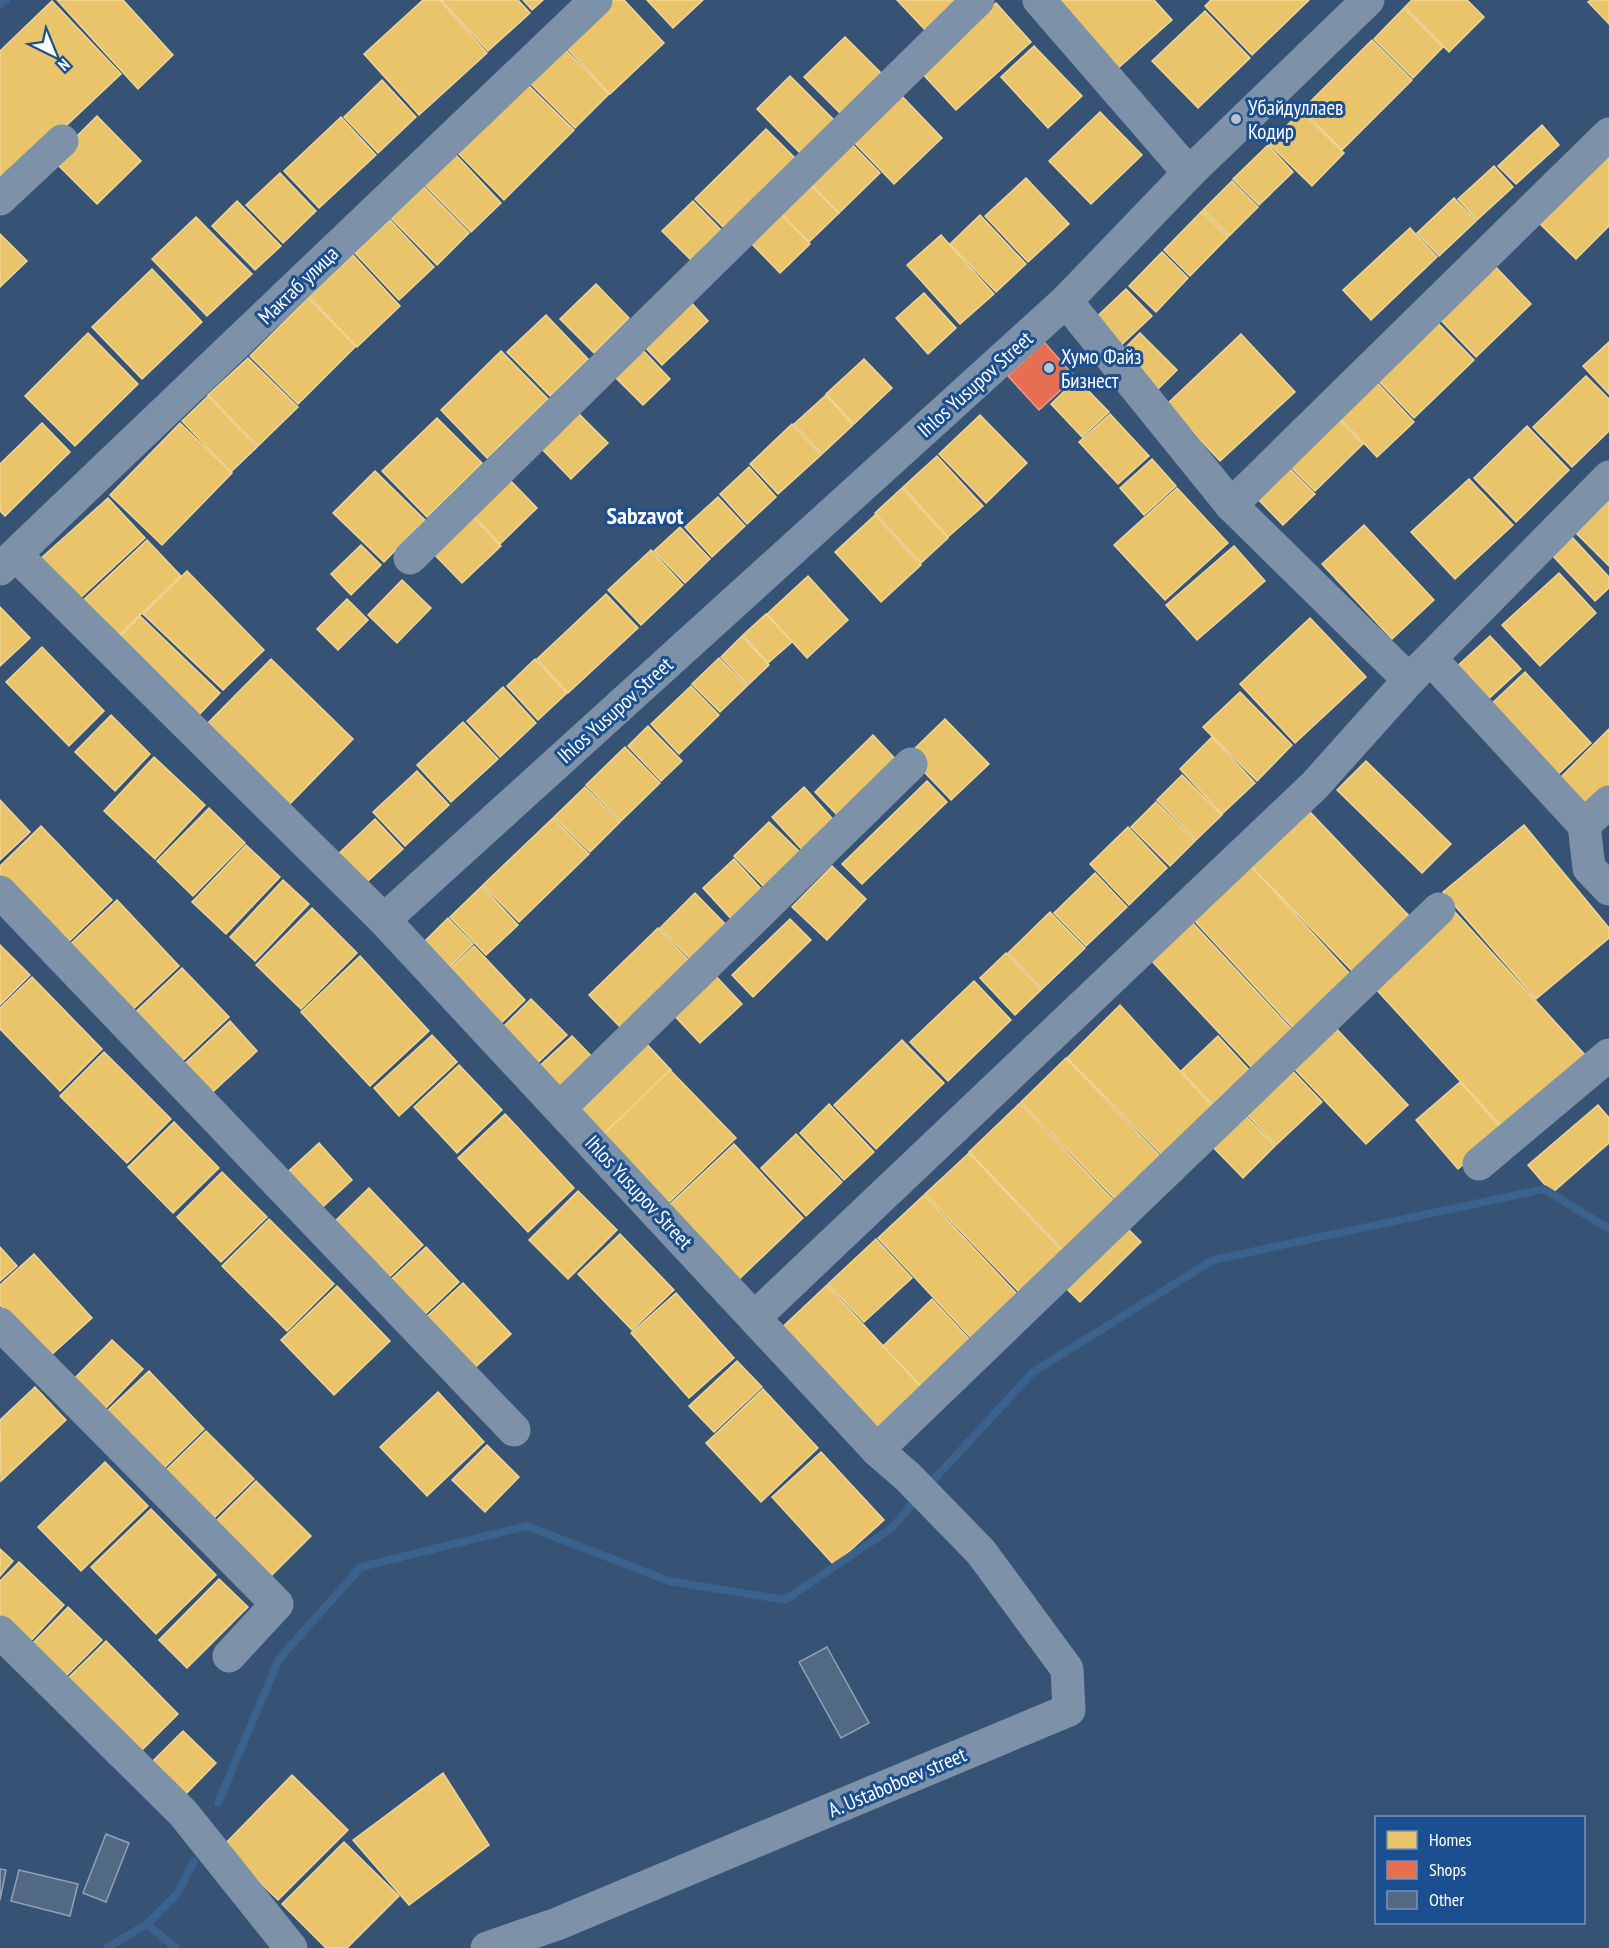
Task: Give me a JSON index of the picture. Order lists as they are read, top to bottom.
{
  "streets": {
    "street": ["Мактаб улица", "Ihlos Yusupov Street", "A. Ustaboboev street"]
  },
  "crossings": [
    ["Ihlos Yusupov Street", "A. Ustaboboev street"]
  ],
  "districts": ["Sabzavot"],
  "places": ["Убайдуллаев Кодир", "Хумо Файз Бизнест"],
  "legend": ["Homes", "Shops", "Other"],
  "north": "bottom right"
}
